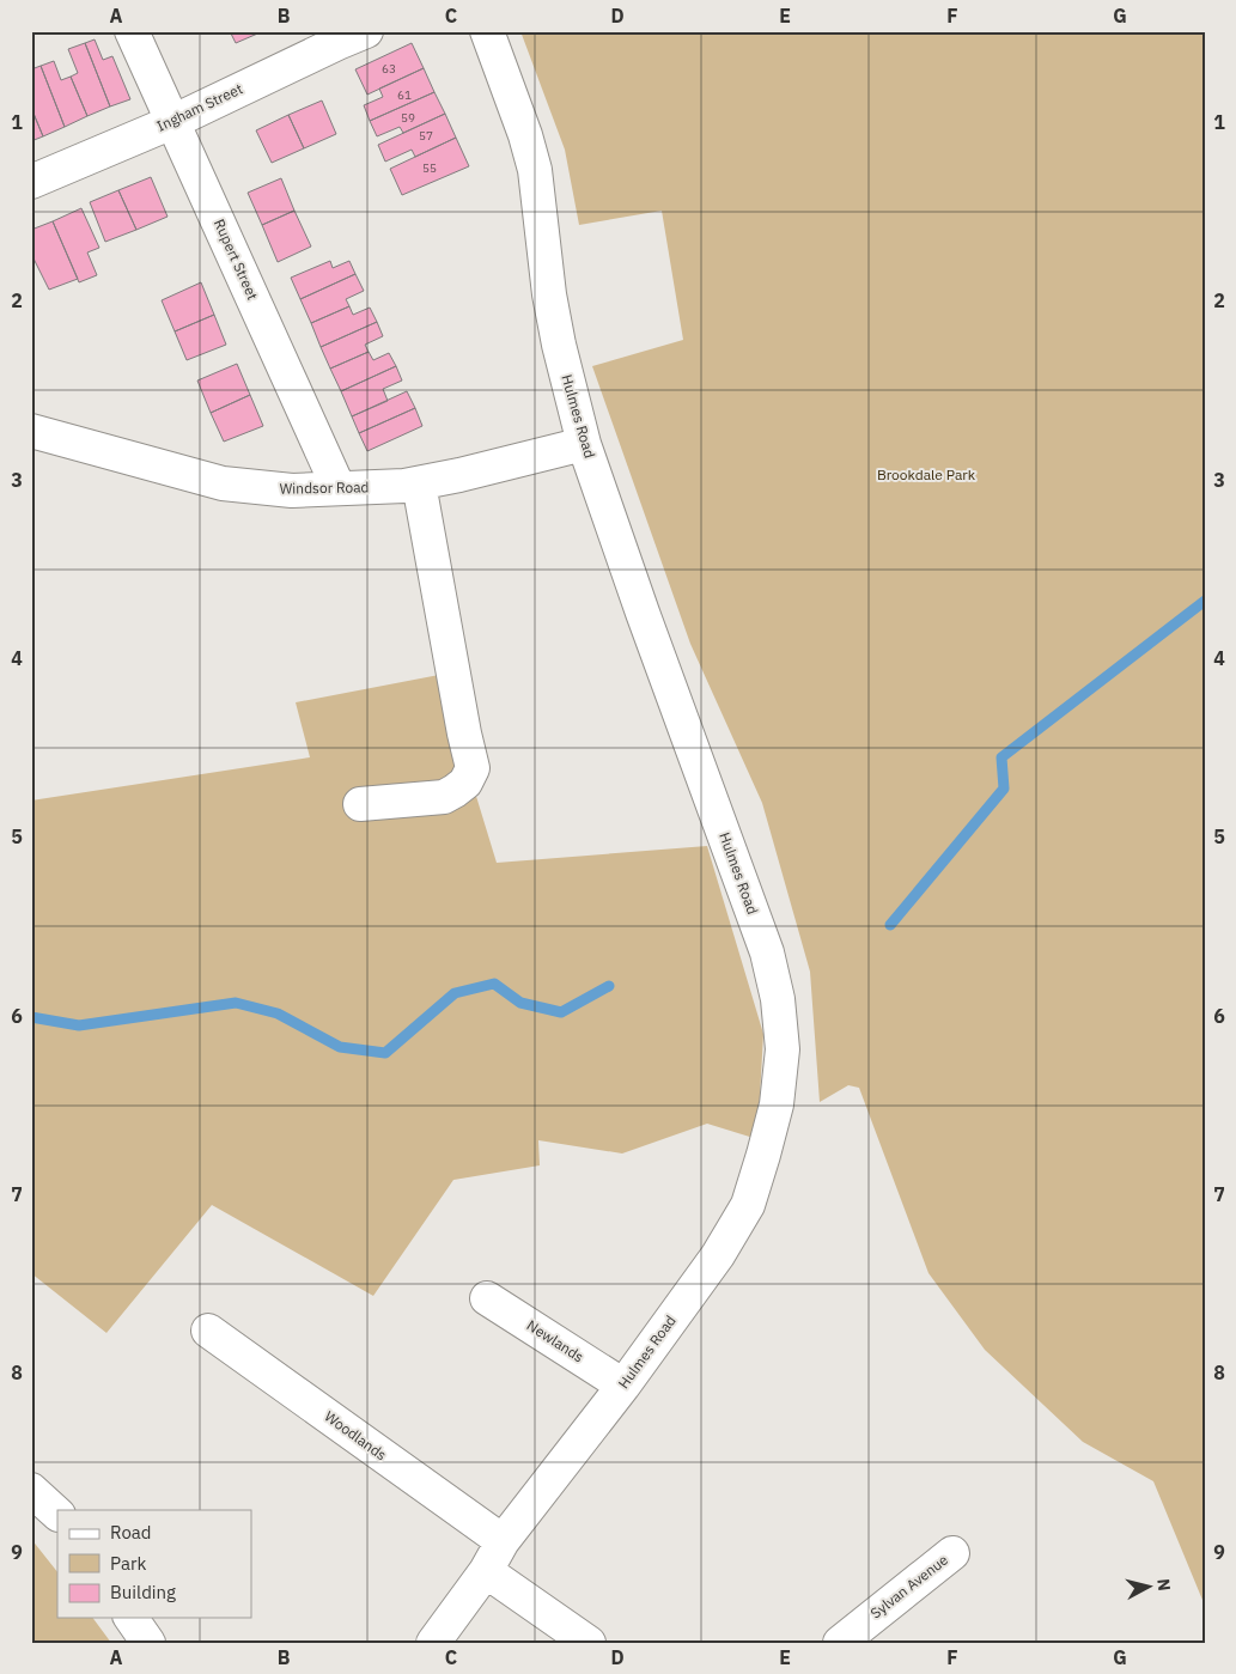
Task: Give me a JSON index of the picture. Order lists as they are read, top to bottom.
{
  "streets": {
    "street": [
      "Ingham Street",
      "Rupert Street",
      "Hulmes Road",
      "Windsor Road",
      "Newlands",
      "Woodlands",
      "Sylvan Avenue"
    ]
  },
  "crossings": [
    ["Ingham Street", "Rupert Street"],
    ["Rupert Street", "Windsor Road"],
    ["Hulmes Road", "Windsor Road"],
    ["Hulmes Road", "Newlands"],
    ["Hulmes Road", "Woodlands"]
  ],
  "parks": ["Brookdale Park"],
  "house_numbers": [
    "63",
    "61",
    "59",
    "57",
    "55"
  ],
  "legend": ["Road", "Park", "Building"],
  "north": "right",
  "grid": {
    "columns": [
      "A",
      "B",
      "C",
      "D",
      "E",
      "F",
      "G"
    ],
    "rows": [
      "1",
      "2",
      "3",
      "4",
      "5",
      "6",
      "7",
      "8",
      "9"
    ]
  }
}
